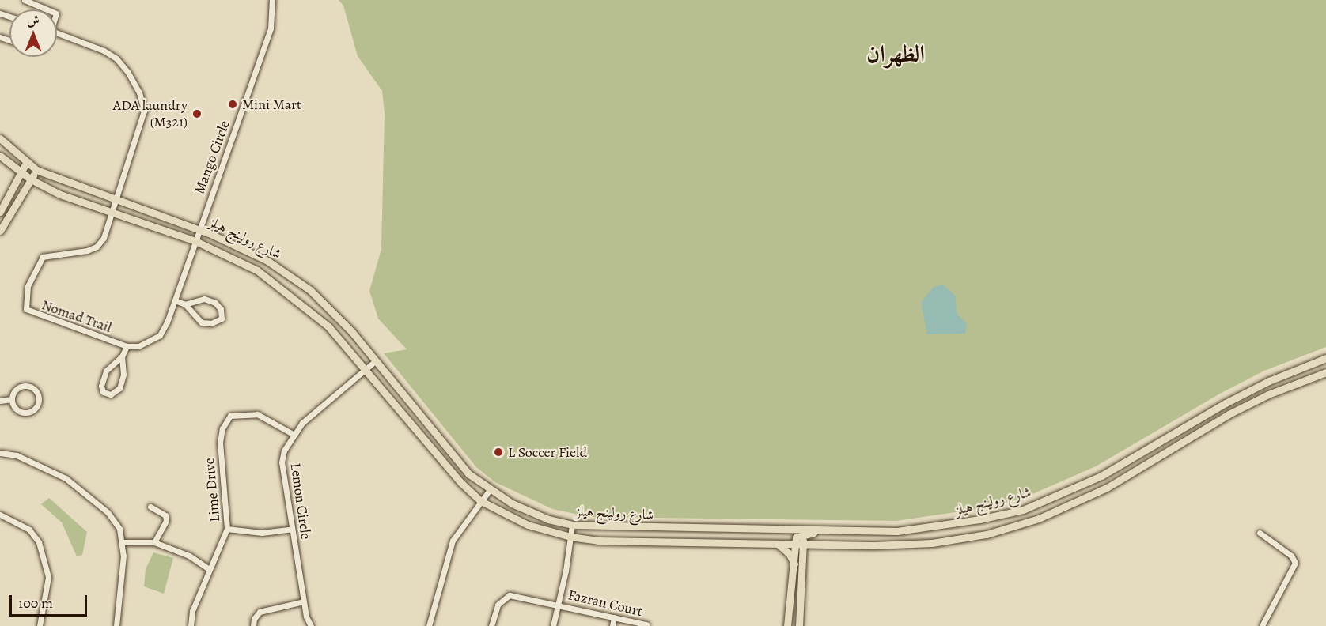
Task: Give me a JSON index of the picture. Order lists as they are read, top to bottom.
{
  "streets": {
    "main road": ["شارع رولينج هيلز"],
    "street": [
      "Mango Circle",
      "Nomad Trail",
      "Lime Drive",
      "Lemon Circle",
      "Fazran Court"
    ]
  },
  "crossings": [
    ["Mango Circle", "شارع رولينج هيلز"],
    ["Mango Circle", "Nomad Trail"],
    ["شارع رولينج هيلز", "Nomad Trail"],
    ["شارع رولينج هيلز", "Lemon Circle"],
    ["Lime Drive", "Lemon Circle"]
  ],
  "districts": ["الظهران"],
  "places": ["Mini Mart", "ADA laundry (M321)", "L Soccer Field"],
  "scale_bar": "100 m",
  "north": "top"
}
